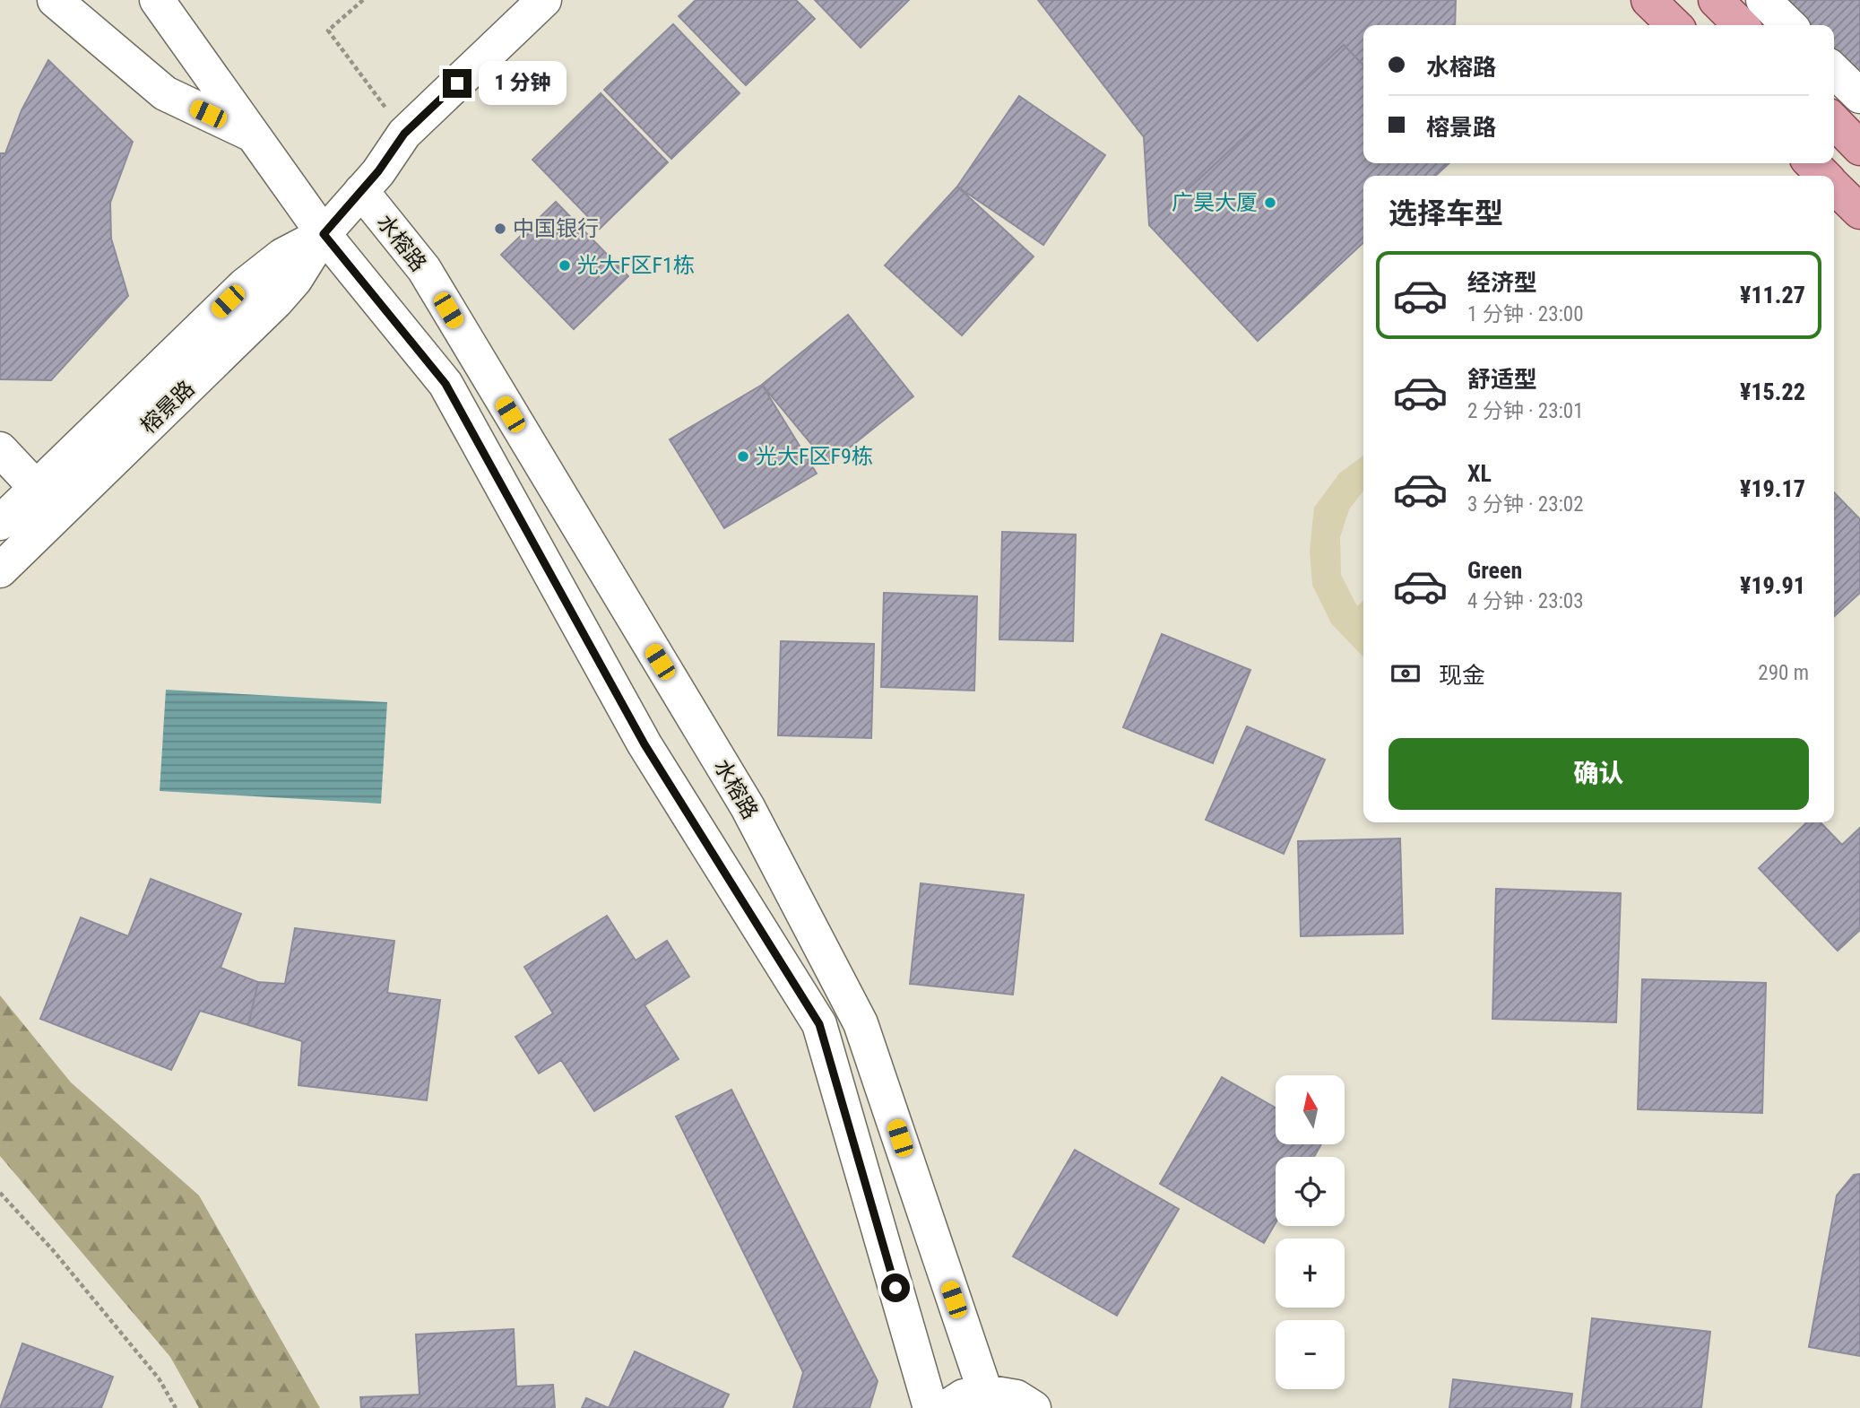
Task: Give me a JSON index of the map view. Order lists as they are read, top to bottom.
{
  "streets": {
    "street": ["水榕路", "榕景路"]
  },
  "crossings": [
    ["水榕路", "榕景路"]
  ],
  "places": [
    "广昊大厦",
    "中国银行",
    "光大F区F1栋",
    "光大F区F9栋"
  ],
  "north": "top",
  "page": {
    "banner": ["水榕路", "榕景路"],
    "bubble": "1 分钟",
    "heading": "选择车型",
    "list": [
      {
        "name": "经济型",
        "note": "1 分钟 · 23:00",
        "value": "¥11.27"
      },
      {
        "name": "舒适型",
        "note": "2 分钟 · 23:01",
        "value": "¥15.22"
      },
      {
        "name": "XL",
        "note": "3 分钟 · 23:02",
        "value": "¥19.17"
      },
      {
        "name": "Green",
        "note": "4 分钟 · 23:03",
        "value": "¥19.91"
      }
    ],
    "pay": ["现金", "290 m"],
    "buttons": "确认",
    "map_buttons": ["+", "−"]
  }
}
